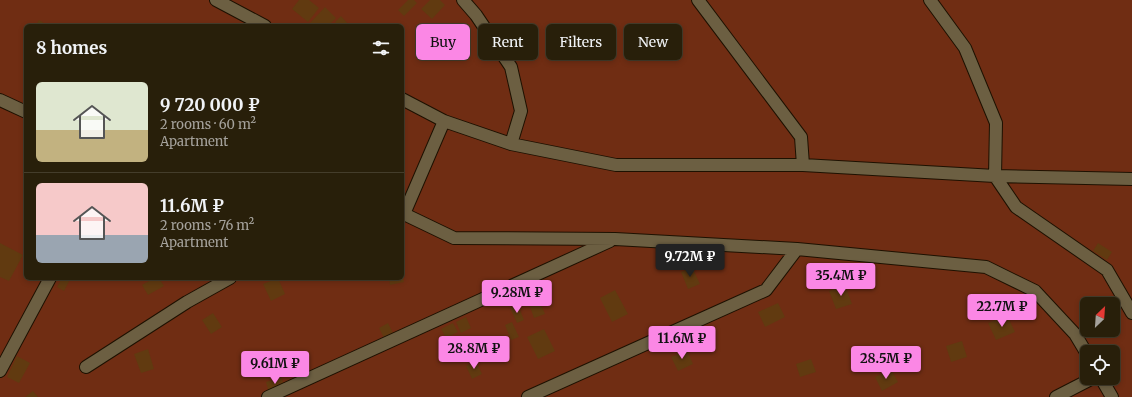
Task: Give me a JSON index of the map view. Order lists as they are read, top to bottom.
{
  "north": "top right",
  "page": {
    "chip": [
      "Buy",
      "Rent",
      "Filters",
      "New"
    ],
    "heading": "8 homes",
    "list": [
      {
        "name": "9 720 000 ₽",
        "note": "2 rooms · 60 m² · Apartment"
      },
      {
        "name": "11.6M ₽",
        "note": "2 rooms · 76 m² · Apartment"
      }
    ],
    "price": [
      "9.72M ₽",
      "35.4M ₽",
      "9.28M ₽",
      "22.7M ₽",
      "11.6M ₽",
      "28.8M ₽",
      "28.5M ₽",
      "9.61M ₽"
    ]
  }
}
